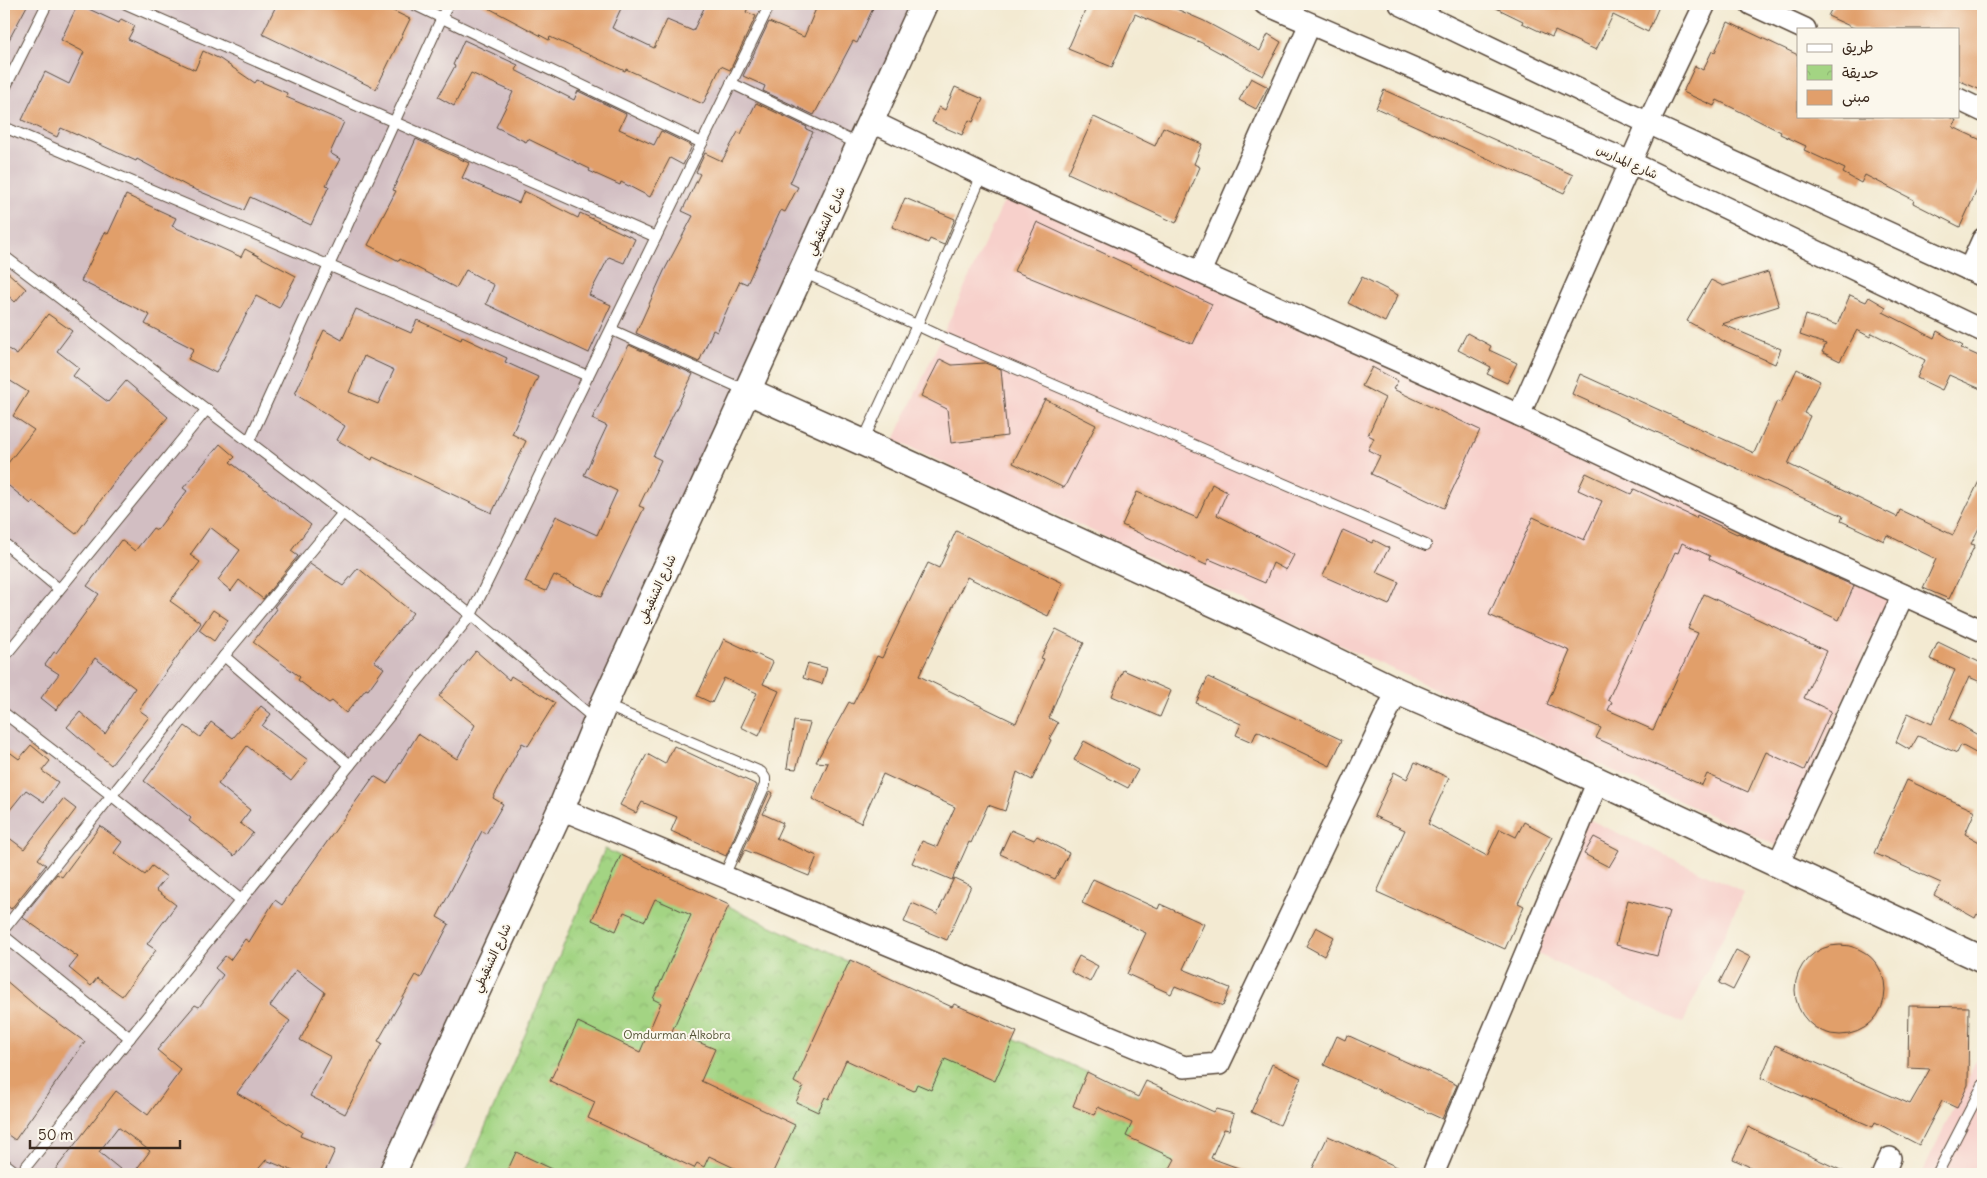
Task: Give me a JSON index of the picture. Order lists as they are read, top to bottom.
{
  "streets": {
    "street": ["شارع المدارس", "شارع الشنقيطي"]
  },
  "parks": ["Omdurman Alkobra"],
  "legend": ["طريق", "حديقة", "مبنى"],
  "scale_bar": "50 m"
}
